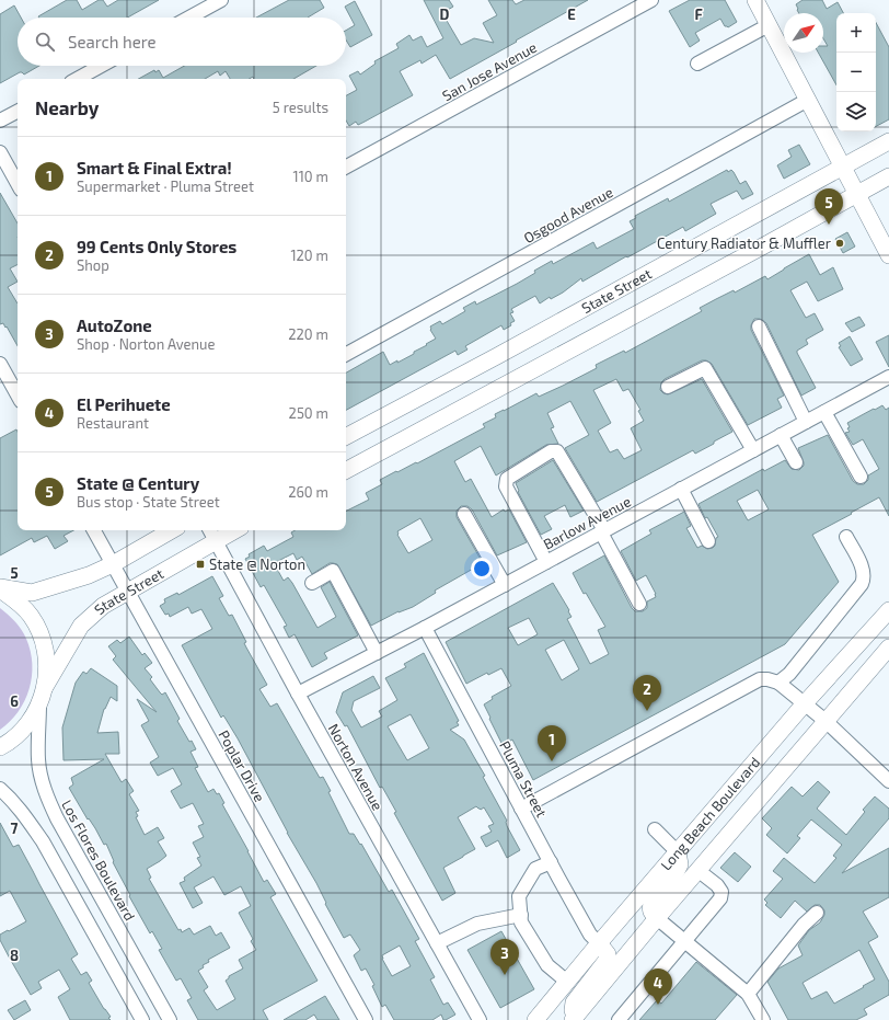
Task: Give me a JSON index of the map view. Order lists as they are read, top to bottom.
{
  "streets": {
    "main road": ["State Street", "Long Beach Boulevard"],
    "street": [
      "San Jose Avenue",
      "Osgood Avenue",
      "Barlow Avenue",
      "Poplar Drive",
      "Norton Avenue",
      "Pluma Street",
      "Los Flores Boulevard"
    ]
  },
  "crossings": [
    ["State Street", "Poplar Drive"],
    ["State Street", "Norton Avenue"],
    ["Barlow Avenue", "Norton Avenue"],
    ["Barlow Avenue", "Pluma Street"],
    ["Pluma Street", "Long Beach Boulevard"]
  ],
  "places": {
    "other": ["Century Radiator & Muffler"],
    "transit": ["State @ Norton"]
  },
  "north": "top right",
  "page": {
    "map_buttons": ["+", "−"],
    "search": "Search here",
    "heading": ["Nearby", "5 results"],
    "list": [
      {
        "mark": "1",
        "name": "Smart & Final Extra!",
        "note": "Supermarket · Pluma Street",
        "value": "110 m"
      },
      {
        "mark": "2",
        "name": "99 Cents Only Stores",
        "note": "Shop",
        "value": "120 m"
      },
      {
        "mark": "3",
        "name": "AutoZone",
        "note": "Shop · Norton Avenue",
        "value": "220 m"
      },
      {
        "mark": "4",
        "name": "El Perihuete",
        "note": "Restaurant",
        "value": "250 m"
      },
      {
        "mark": "5",
        "name": "State @ Century",
        "note": "Bus stop · State Street",
        "value": "260 m"
      }
    ],
    "pins": [
      "5",
      "2",
      "1",
      "3",
      "4"
    ]
  },
  "grid": {
    "columns": ["D", "E", "F"],
    "rows": [
      "5",
      "6",
      "7",
      "8"
    ]
  }
}
